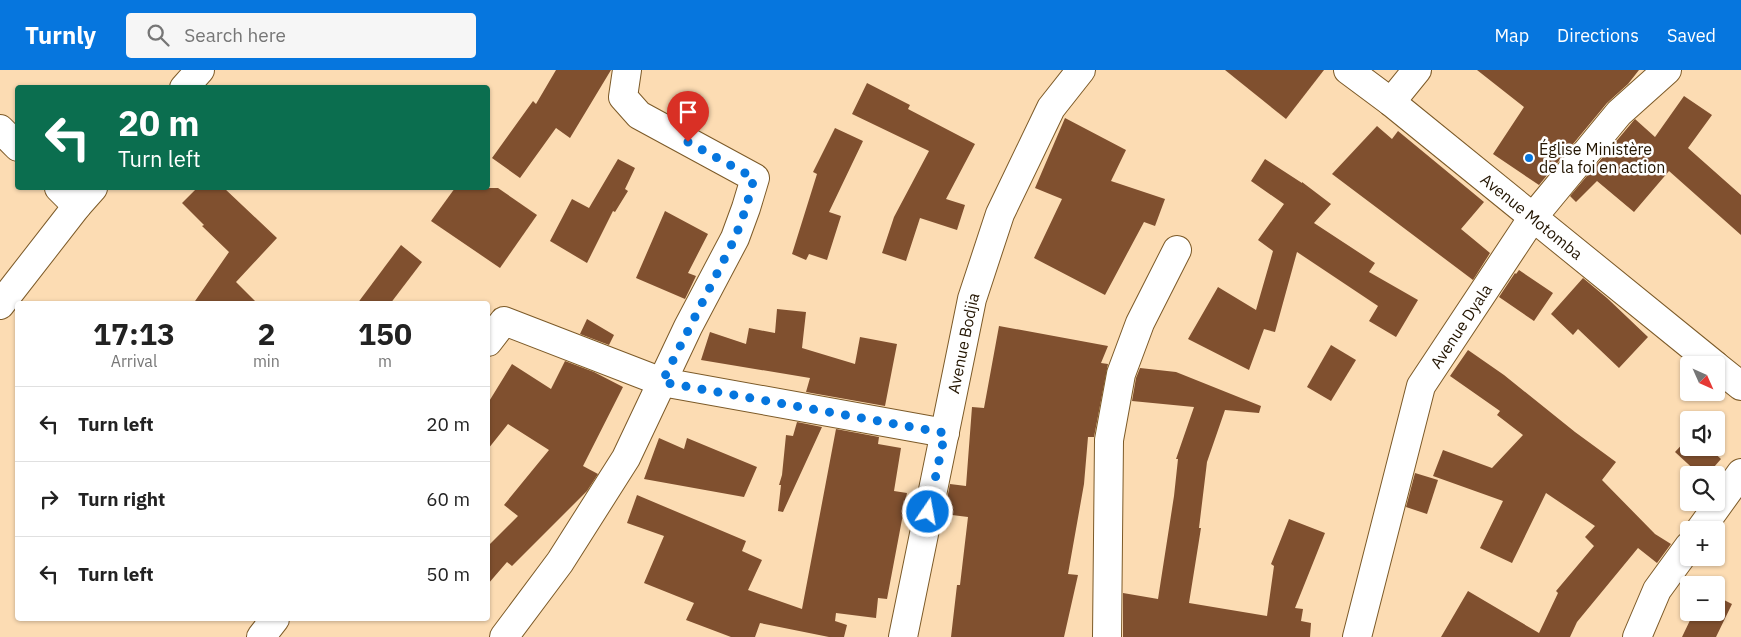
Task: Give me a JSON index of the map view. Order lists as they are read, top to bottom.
{
  "streets": {
    "street": ["Avenue Motomba", "Avenue Dyala", "Avenue Bodjia"]
  },
  "crossings": [
    ["Avenue Motomba", "Avenue Dyala"]
  ],
  "places": ["Église Ministère de la foi en action"],
  "north": "bottom right",
  "page": {
    "header": "Turnly",
    "search": "Search here",
    "nav": ["Map", "Directions", "Saved"],
    "turn": ["20 m", "Turn left"],
    "eta": [
      "17:13",
      "Arrival",
      "2",
      "min",
      "150",
      "m"
    ],
    "map_buttons": ["+", "−"],
    "list": [
      {
        "name": "Turn left",
        "value": "20 m"
      },
      {
        "name": "Turn right",
        "value": "60 m"
      },
      {
        "name": "Turn left",
        "value": "50 m"
      }
    ]
  }
}
